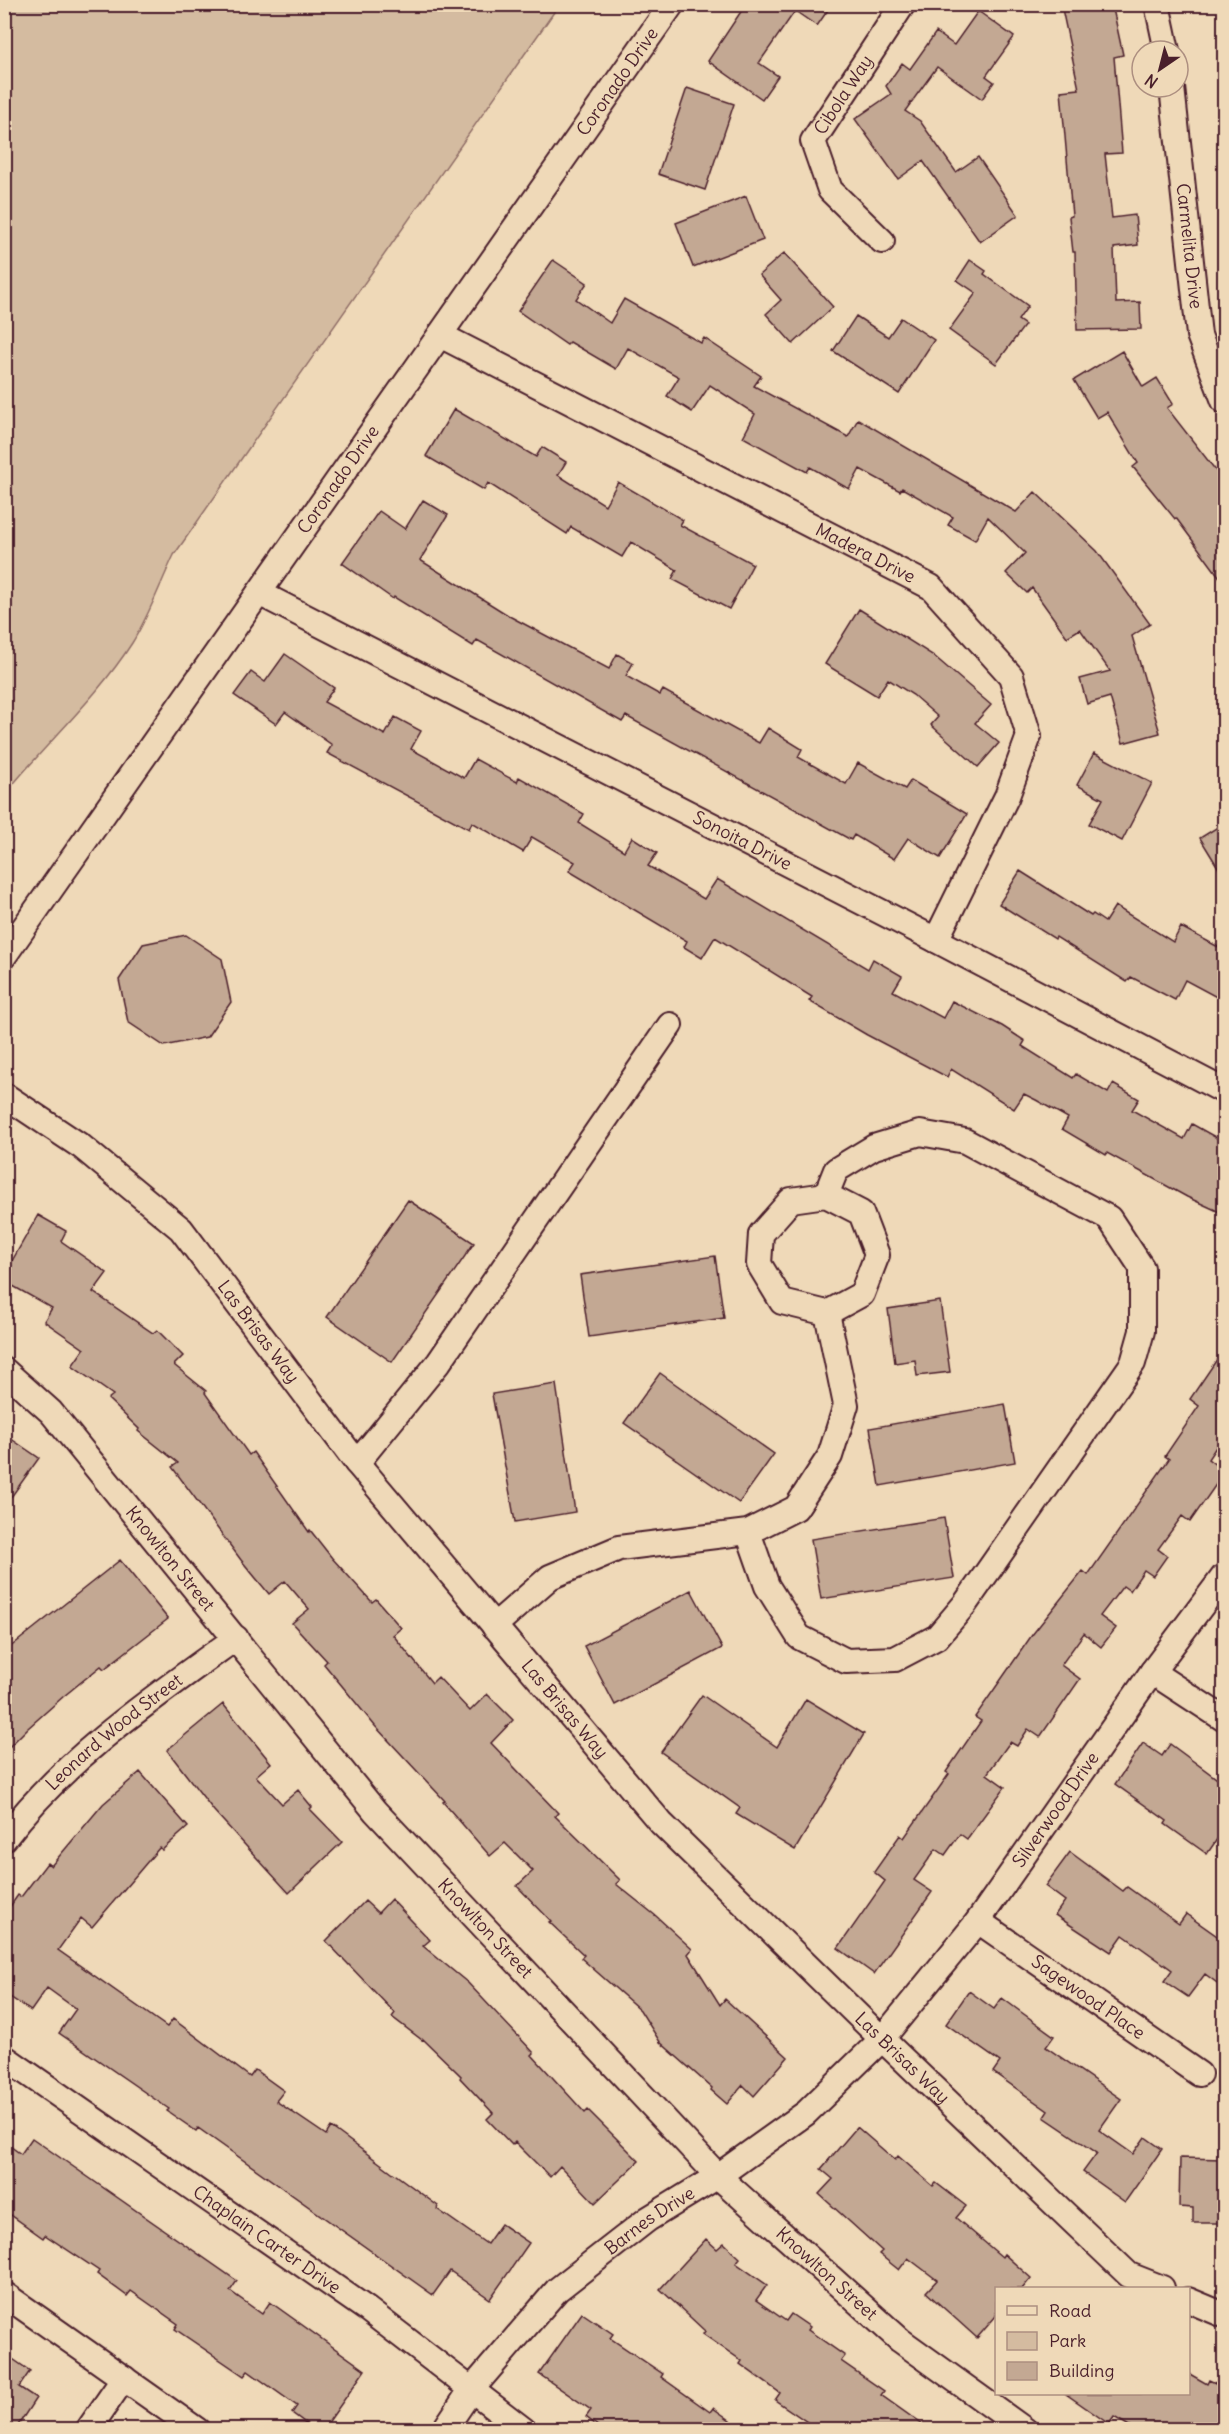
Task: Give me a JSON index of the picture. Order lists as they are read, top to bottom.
{
  "streets": {
    "street": [
      "Coronado Drive",
      "Cibola Way",
      "Carmelita Drive",
      "Madera Drive",
      "Sonoita Drive",
      "Las Brisas Way",
      "Knowlton Street",
      "Leonard Wood Street",
      "Silverwood Drive",
      "Sagewood Place",
      "Barnes Drive",
      "Chaplain Carter Drive"
    ]
  },
  "crossings": [
    ["Coronado Drive", "Madera Drive"],
    ["Coronado Drive", "Sonoita Drive"],
    ["Madera Drive", "Sonoita Drive"],
    ["Las Brisas Way", "Silverwood Drive"],
    ["Las Brisas Way", "Barnes Drive"],
    ["Knowlton Street", "Leonard Wood Street"],
    ["Knowlton Street", "Barnes Drive"],
    ["Silverwood Drive", "Sagewood Place"],
    ["Silverwood Drive", "Barnes Drive"],
    ["Barnes Drive", "Chaplain Carter Drive"]
  ],
  "legend": ["Road", "Park", "Building"],
  "north": "bottom left"
}
